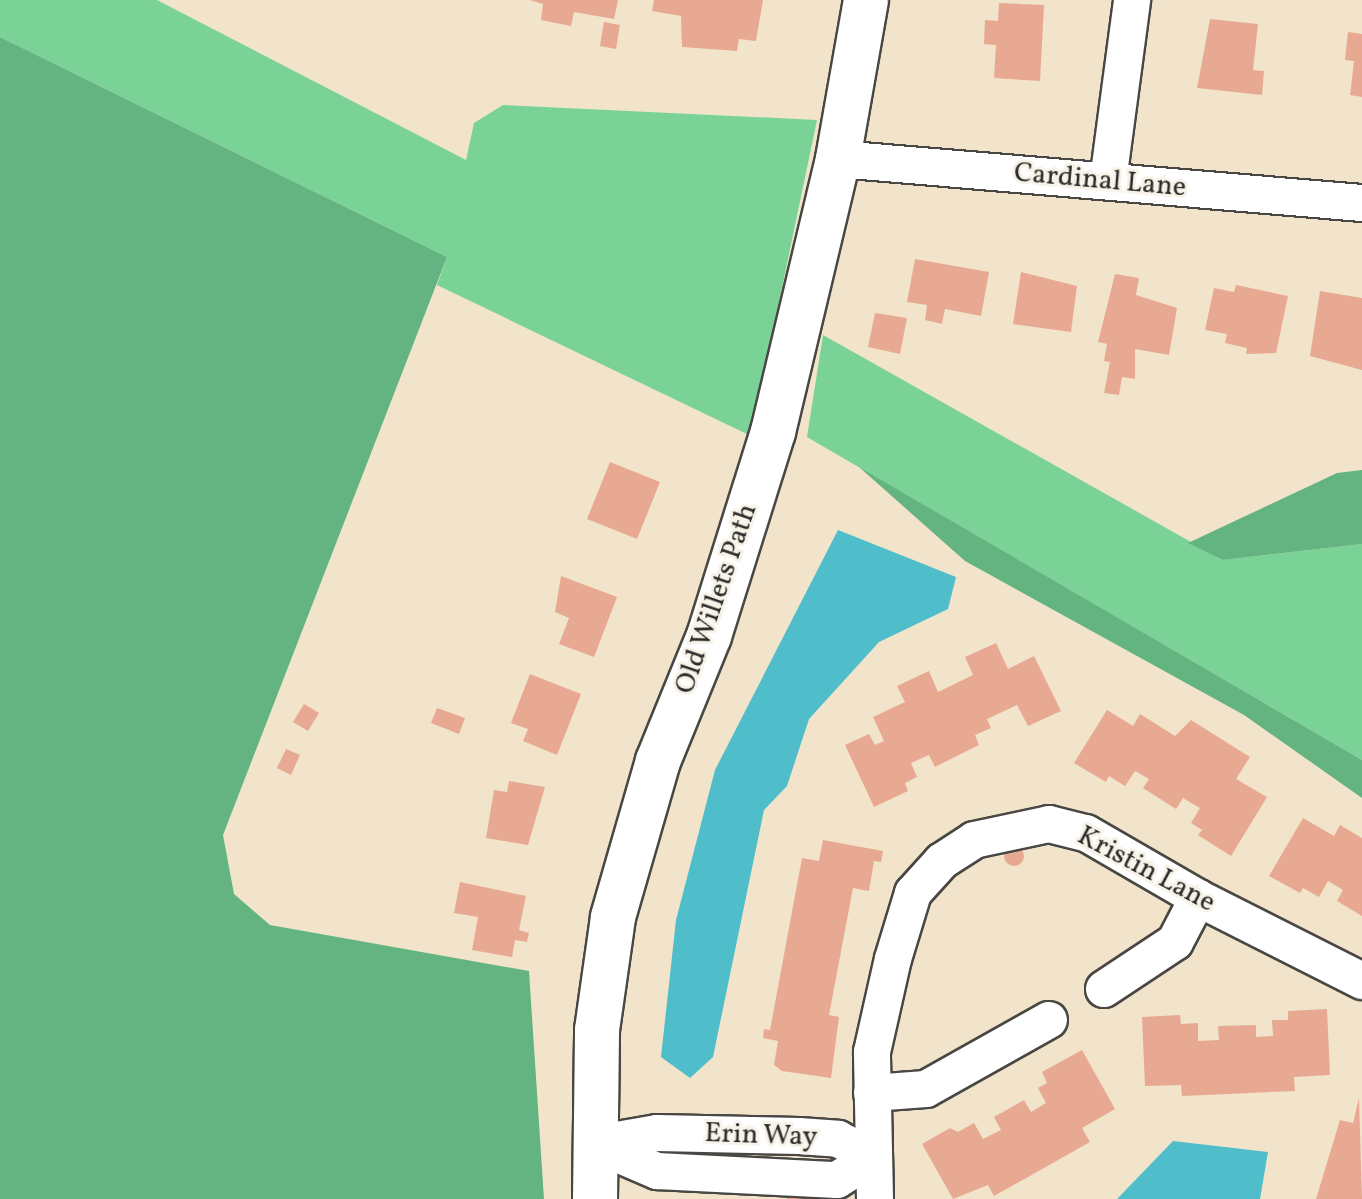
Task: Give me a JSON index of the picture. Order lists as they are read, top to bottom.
{
  "streets": {
    "main road": ["Old Willets Path"],
    "street": ["Cardinal Lane", "Kristin Lane", "Erin Way"]
  },
  "crossings": [
    ["Cardinal Lane", "Old Willets Path"],
    ["Old Willets Path", "Erin Way"],
    ["Kristin Lane", "Erin Way"]
  ]
}
